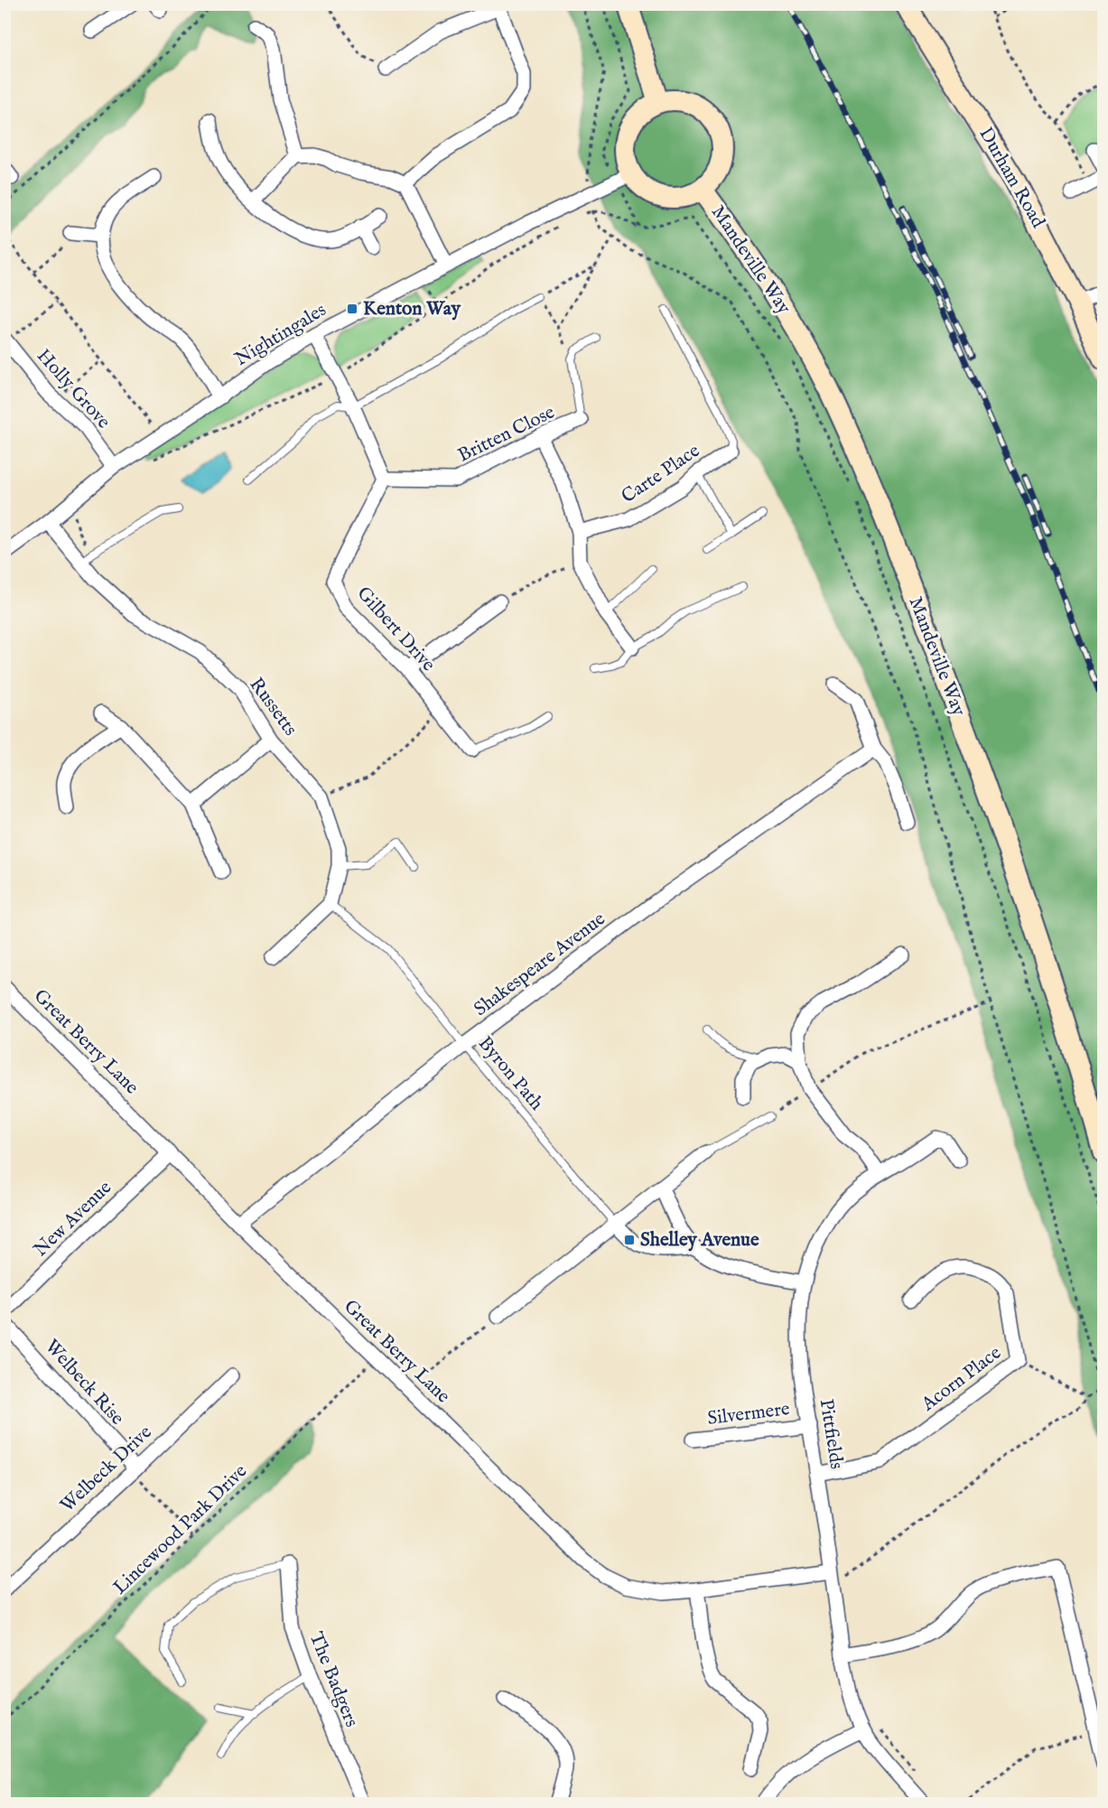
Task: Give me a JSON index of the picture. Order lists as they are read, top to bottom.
{
  "streets": {
    "main road": ["Durham Road", "Mandeville Way"],
    "street": [
      "Nightingales",
      "Holly Grove",
      "Britten Close",
      "Carte Place",
      "Gilbert Drive",
      "Russetts",
      "Shakespeare Avenue",
      "Great Berry Lane",
      "New Avenue",
      "Acorn Place",
      "Welbeck Rise",
      "Silvermere",
      "Pittfields",
      "Welbeck Drive",
      "The Badgers"
    ],
    "lane": ["Byron Path"],
    "path": ["Lincewood Park Drive"]
  },
  "crossings": [
    ["Mandeville Way", "Nightingales"],
    ["Nightingales", "Holly Grove"],
    ["Nightingales", "Russetts"],
    ["Britten Close", "Gilbert Drive"],
    ["Russetts", "Byron Path"],
    ["Shakespeare Avenue", "Great Berry Lane"],
    ["Shakespeare Avenue", "Byron Path"],
    ["Great Berry Lane", "New Avenue"],
    ["Great Berry Lane", "Pittfields"],
    ["Great Berry Lane", "Lincewood Park Drive"],
    ["Acorn Place", "Pittfields"],
    ["Welbeck Rise", "Welbeck Drive"],
    ["Silvermere", "Pittfields"]
  ],
  "places": {
    "transit": ["Kenton Way", "Shelley Avenue"]
  }
}
